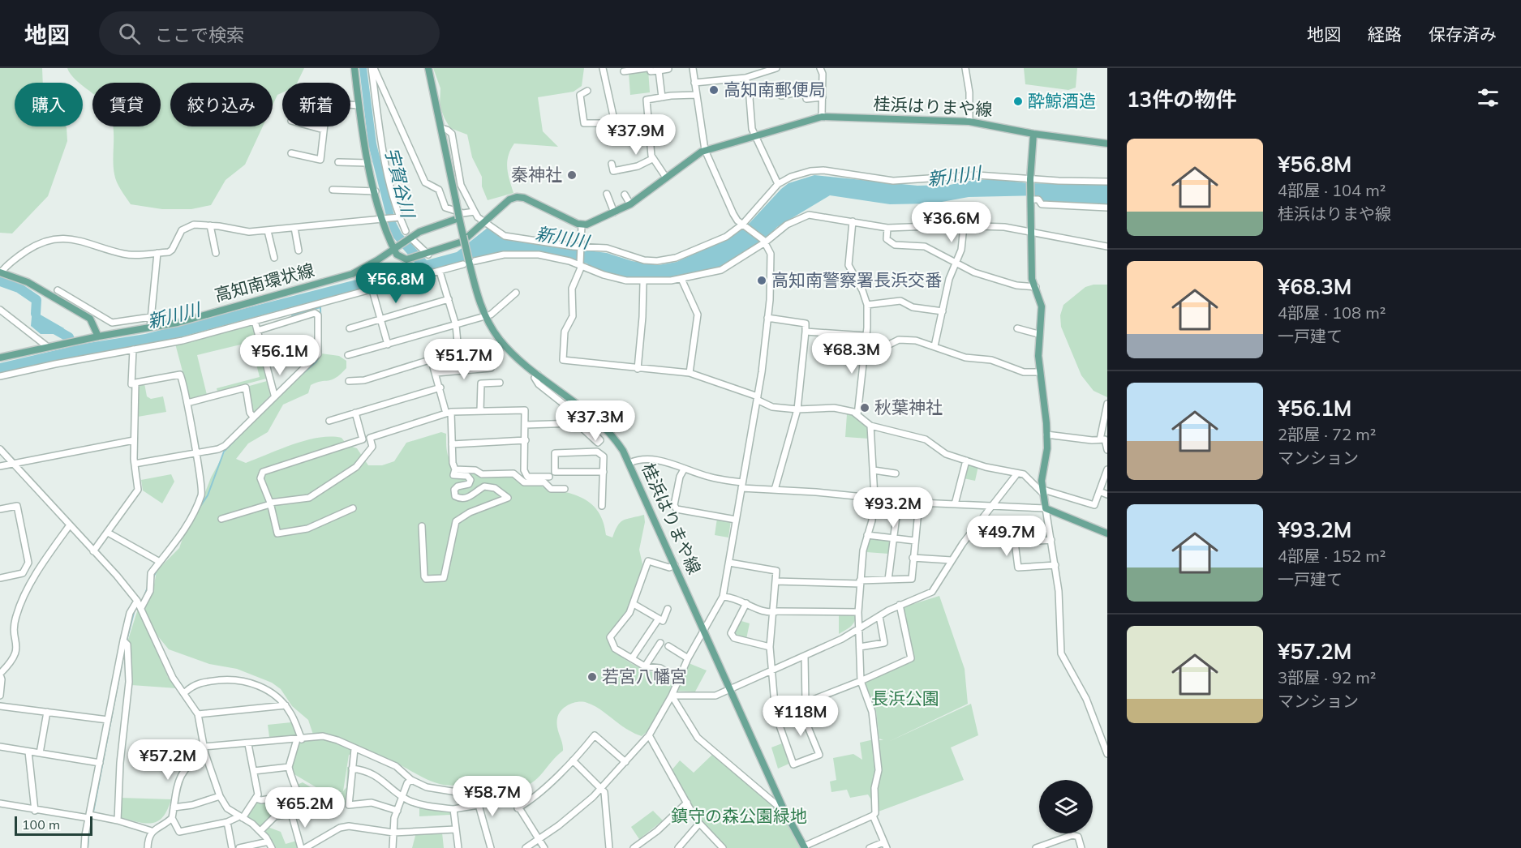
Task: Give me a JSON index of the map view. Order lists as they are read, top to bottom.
{
  "streets": {
    "main road": ["桂浜はりまや線", "高知南環状線"]
  },
  "crossings": [
    ["桂浜はりまや線", "高知南環状線"]
  ],
  "water": ["新川川", "宇賀谷川"],
  "parks": ["長浜公園", "鎮守の森公園緑地"],
  "places": [
    "高知南郵便局",
    "酔鯨酒造",
    "秦神社",
    "高知南警察署長浜交番",
    "秋葉神社",
    "若宮八幡宮"
  ],
  "scale_bar": "100 m",
  "page": {
    "header": "地図",
    "search": "ここで検索",
    "nav": ["地図", "経路", "保存済み"],
    "heading": "13件の物件",
    "chip": [
      "購入",
      "賃貸",
      "絞り込み",
      "新着"
    ],
    "price": [
      "¥37.9M",
      "¥36.6M",
      "¥56.8M",
      "¥68.3M",
      "¥56.1M",
      "¥51.7M",
      "¥37.3M",
      "¥93.2M",
      "¥49.7M",
      "¥118M",
      "¥57.2M",
      "¥58.7M",
      "¥65.2M"
    ],
    "list": [
      {
        "name": "¥56.8M",
        "note": "4部屋 · 104 m² · 桂浜はりまや線"
      },
      {
        "name": "¥68.3M",
        "note": "4部屋 · 108 m² · 一戸建て"
      },
      {
        "name": "¥56.1M",
        "note": "2部屋 · 72 m² · マンション"
      },
      {
        "name": "¥93.2M",
        "note": "4部屋 · 152 m² · 一戸建て"
      },
      {
        "name": "¥57.2M",
        "note": "3部屋 · 92 m² · マンション"
      }
    ],
    "scale": "100 m"
  }
}
